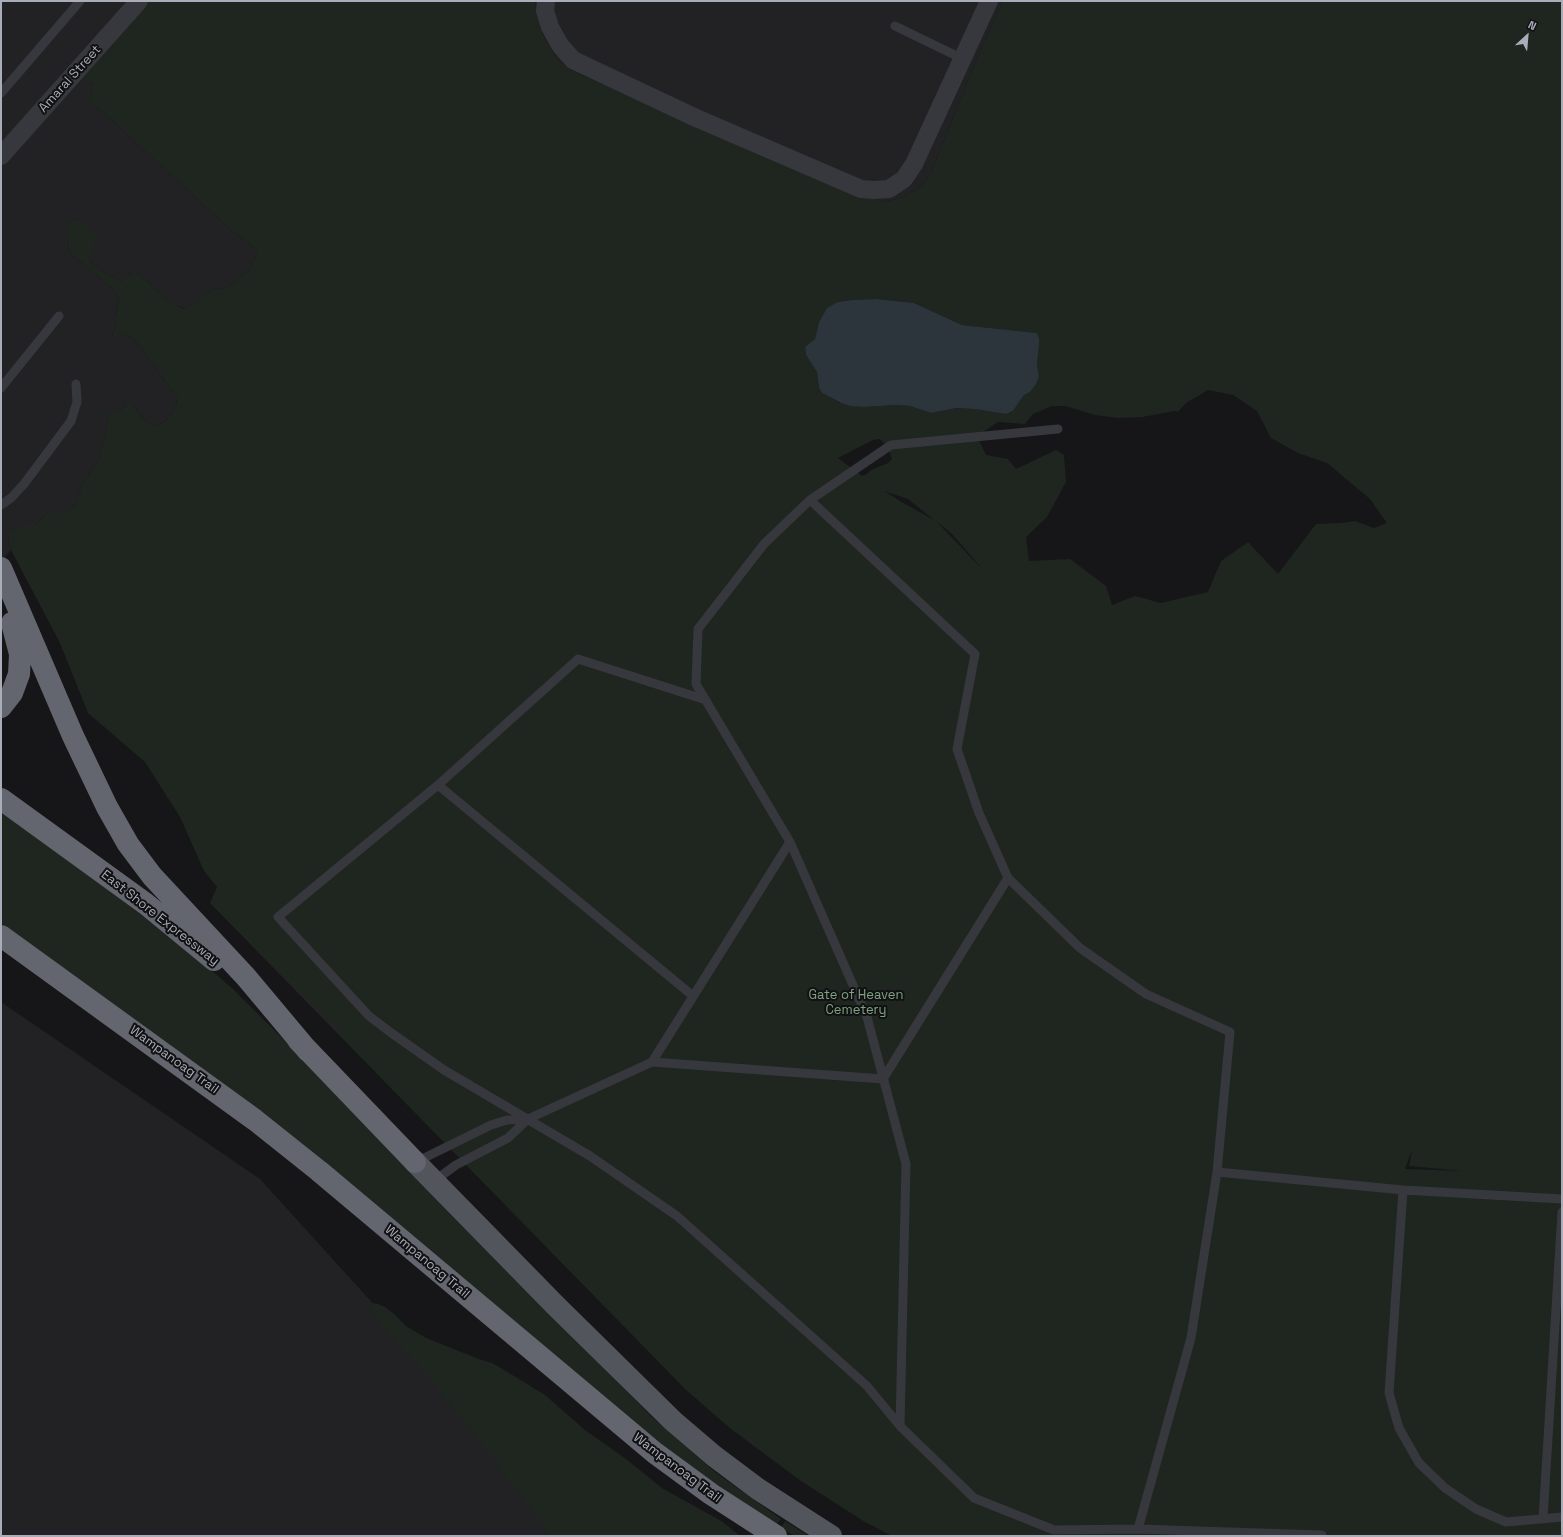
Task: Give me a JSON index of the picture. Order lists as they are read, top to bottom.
{
  "streets": {
    "highway": ["East Shore Expressway", "Wampanoag Trail"],
    "street": ["Amaral Street"]
  },
  "parks": ["Gate of Heaven Cemetery"],
  "north": "top right"
}
